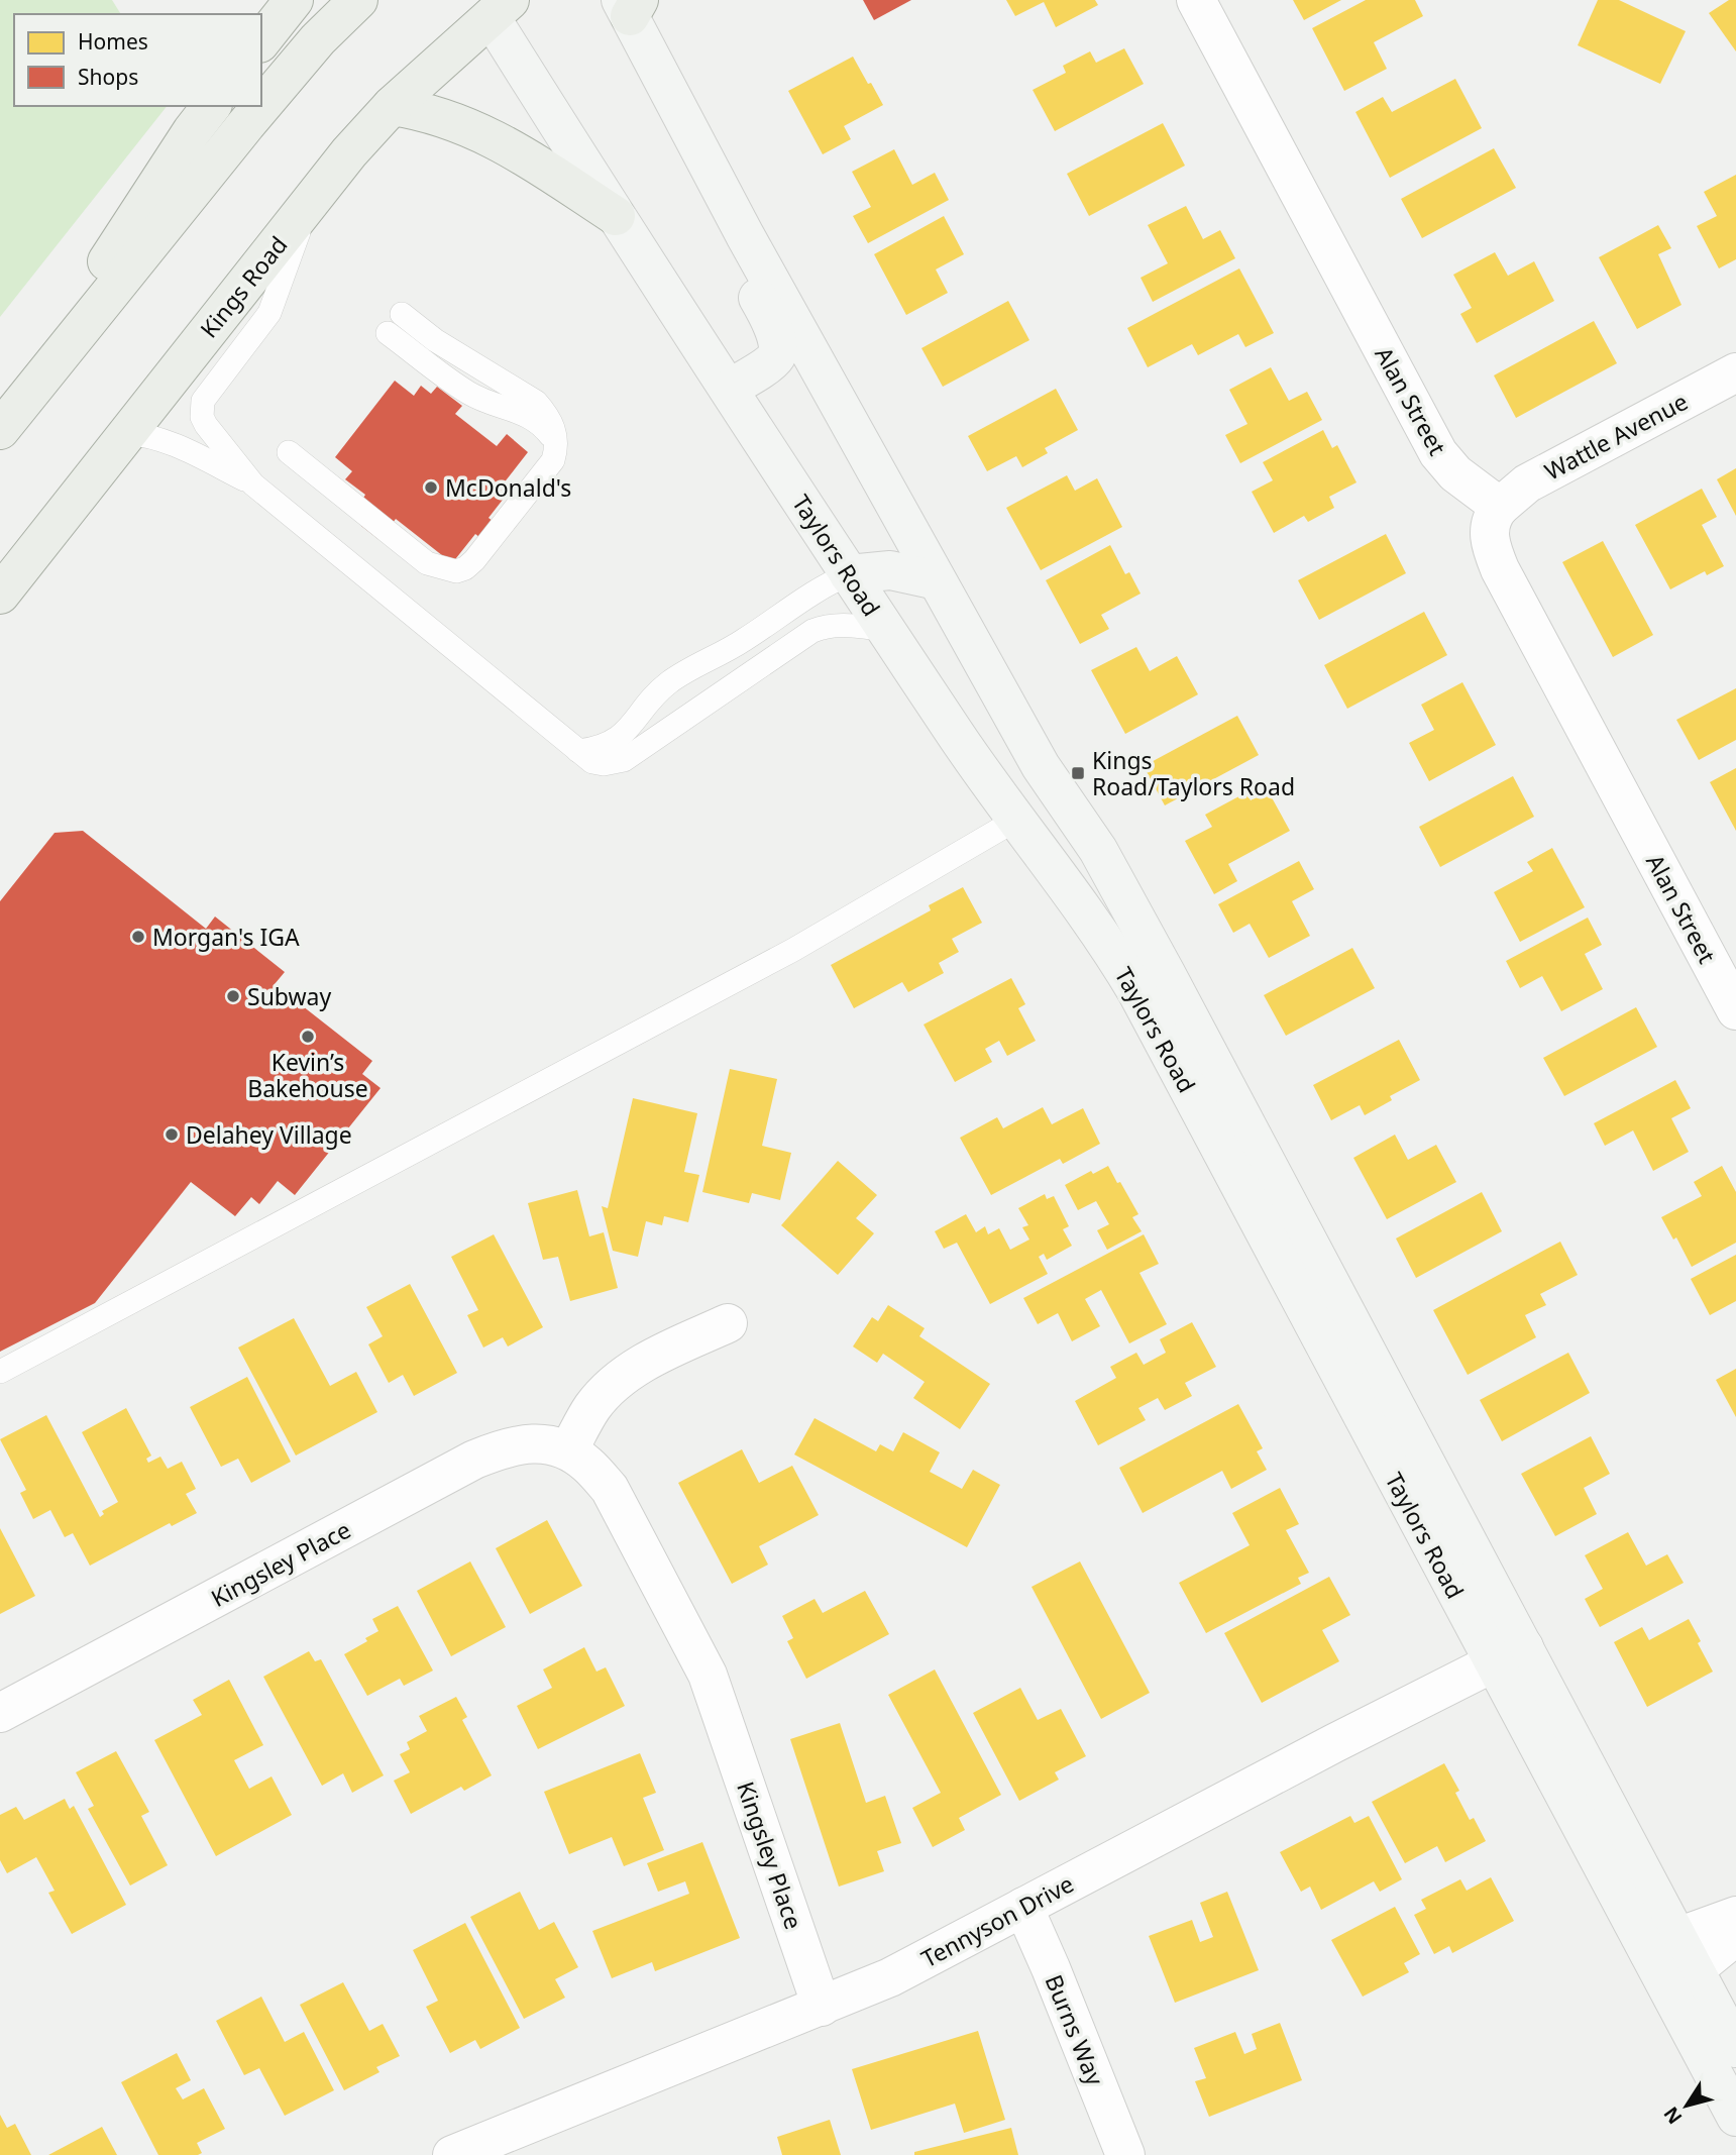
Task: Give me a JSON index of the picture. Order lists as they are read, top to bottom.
{
  "streets": {
    "main road": ["Kings Road", "Taylors Road"],
    "street": [
      "Alan Street",
      "Wattle Avenue",
      "Kingsley Place",
      "Tennyson Drive",
      "Burns Way"
    ]
  },
  "crossings": [
    ["Kings Road", "Taylors Road"],
    ["Alan Street", "Wattle Avenue"],
    ["Taylors Road", "Tennyson Drive"],
    ["Kingsley Place", "Tennyson Drive"],
    ["Tennyson Drive", "Burns Way"]
  ],
  "places": {
    "other": [
      "McDonald's",
      "Morgan's IGA",
      "Subway",
      "Kevin’s Bakehouse",
      "Delahey Village"
    ],
    "transit": ["Kings Road/Taylors Road"]
  },
  "legend": ["Homes", "Shops"],
  "north": "bottom left"
}
